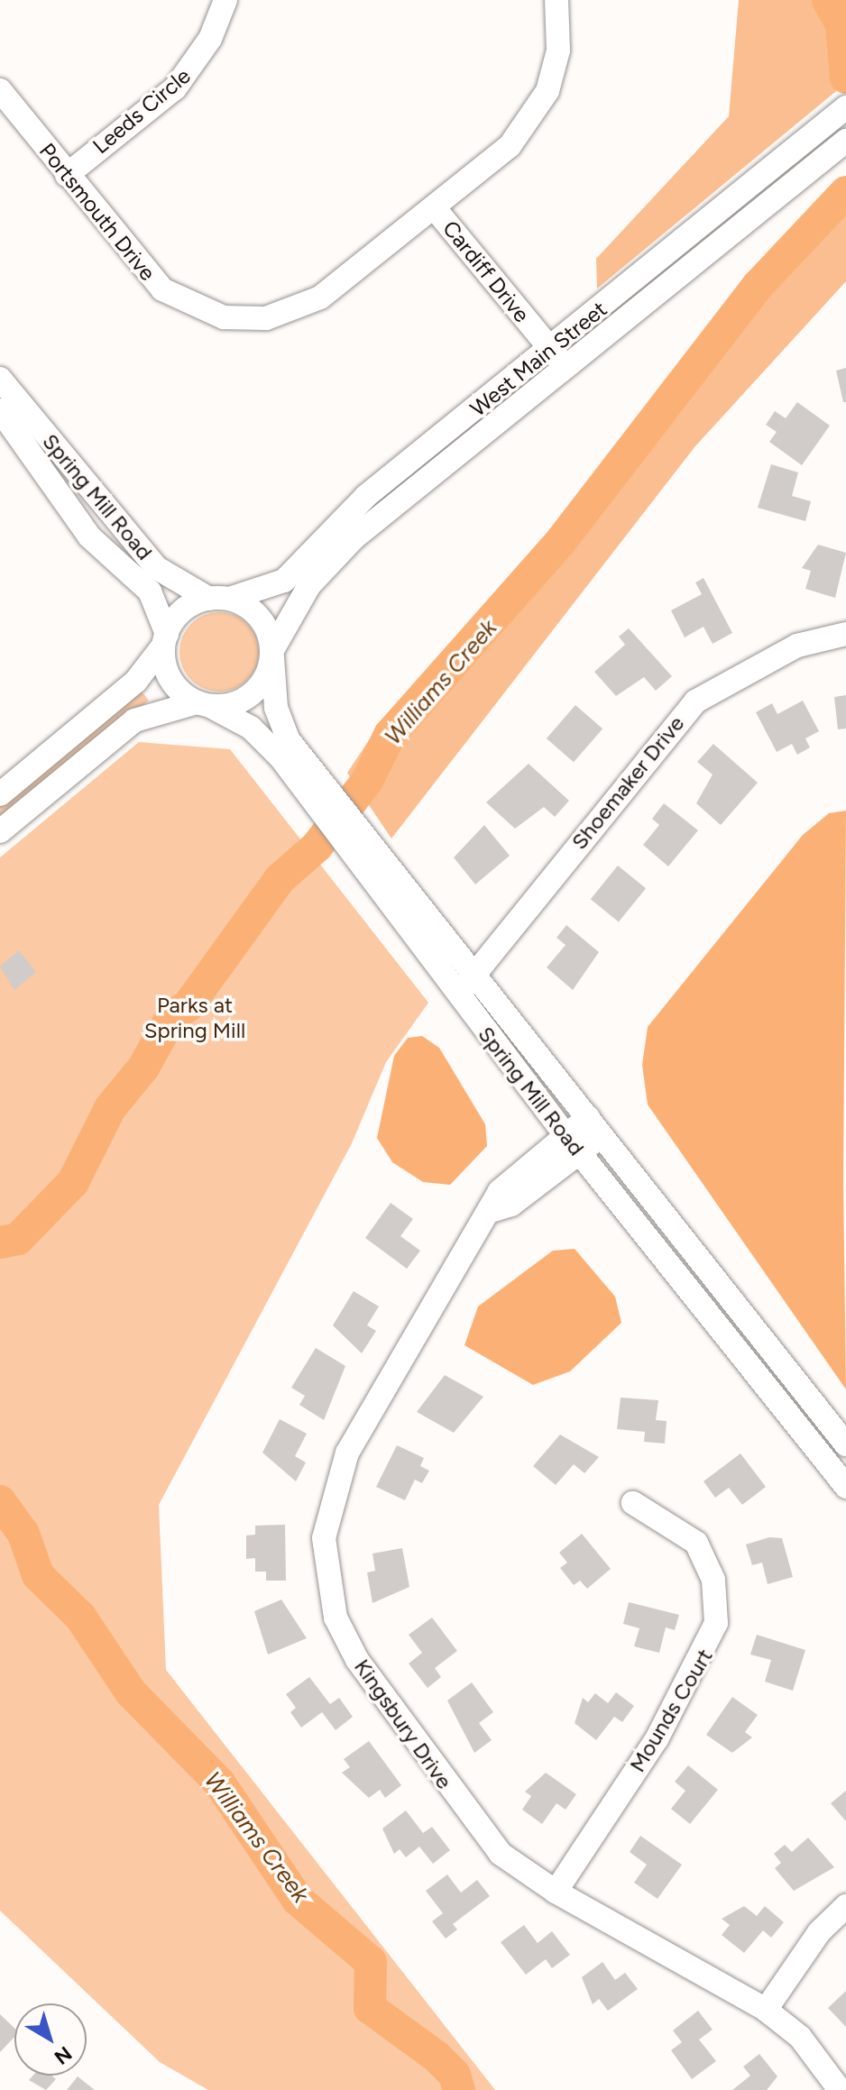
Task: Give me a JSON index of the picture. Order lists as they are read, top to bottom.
{
  "streets": {
    "street": [
      "Leeds Circle",
      "Portsmouth Drive",
      "Cardiff Drive",
      "West Main Street",
      "Spring Mill Road",
      "Shoemaker Drive",
      "Mounds Court",
      "Kingsbury Drive"
    ]
  },
  "crossings": [
    ["Leeds Circle", "Portsmouth Drive"],
    ["Portsmouth Drive", "Cardiff Drive"],
    ["Cardiff Drive", "West Main Street"],
    ["West Main Street", "Spring Mill Road"],
    ["Spring Mill Road", "Shoemaker Drive"],
    ["Spring Mill Road", "Kingsbury Drive"],
    ["Mounds Court", "Kingsbury Drive"]
  ],
  "water": ["Williams Creek"],
  "parks": ["Parks at Spring Mill"],
  "north": "bottom right"
}
